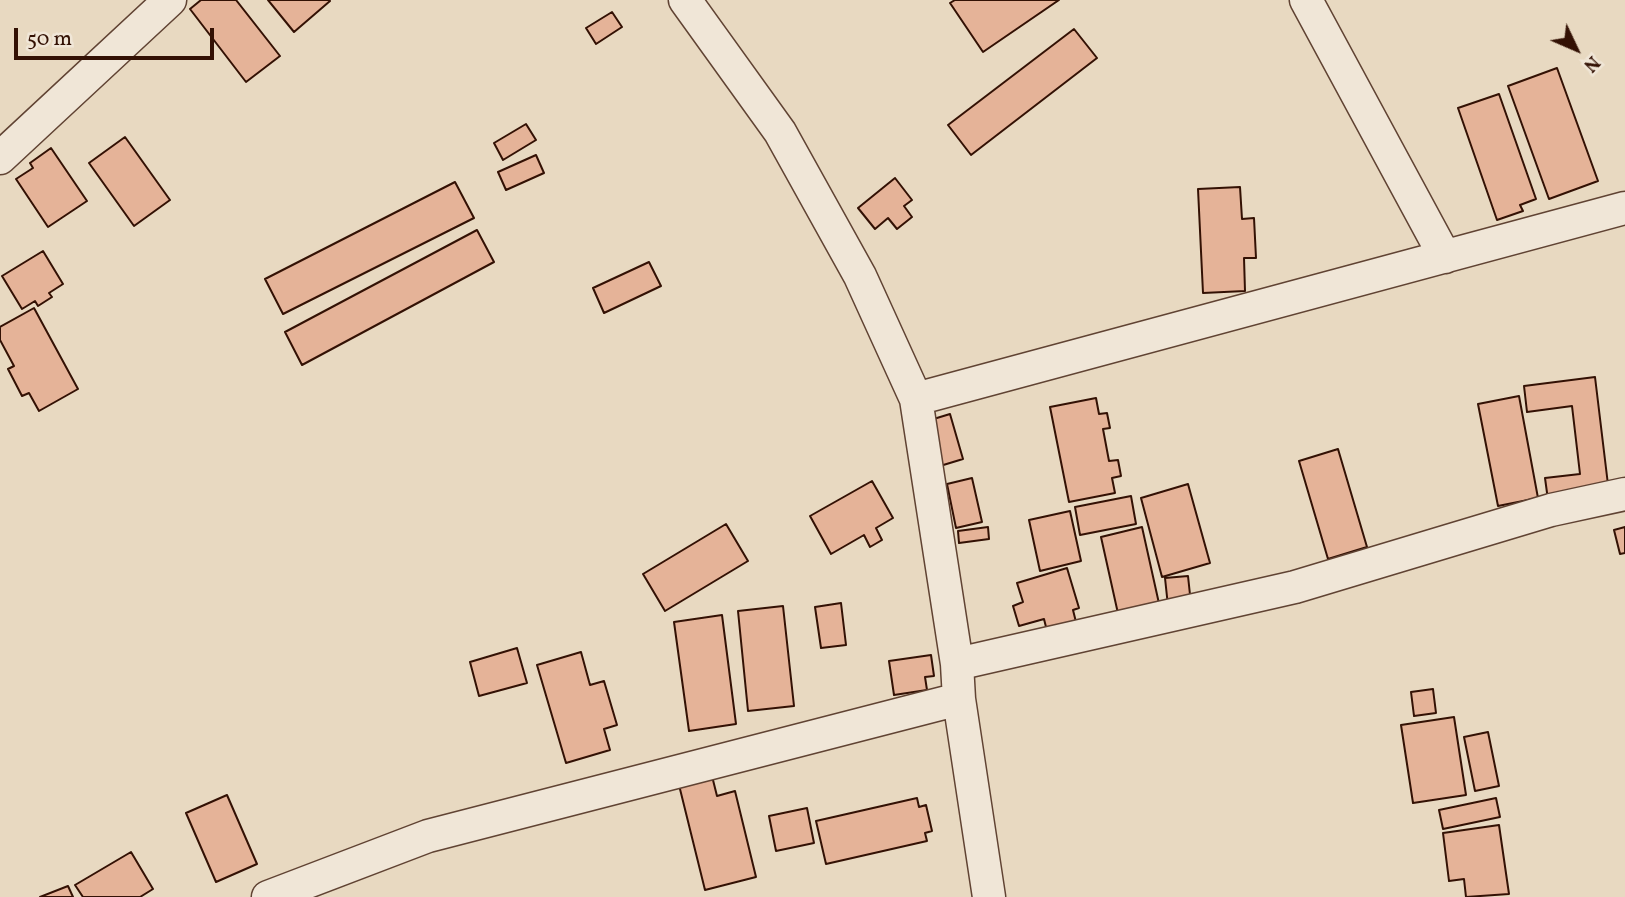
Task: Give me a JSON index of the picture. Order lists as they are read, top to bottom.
{
  "scale_bar": "50 m",
  "north": "bottom right"
}
